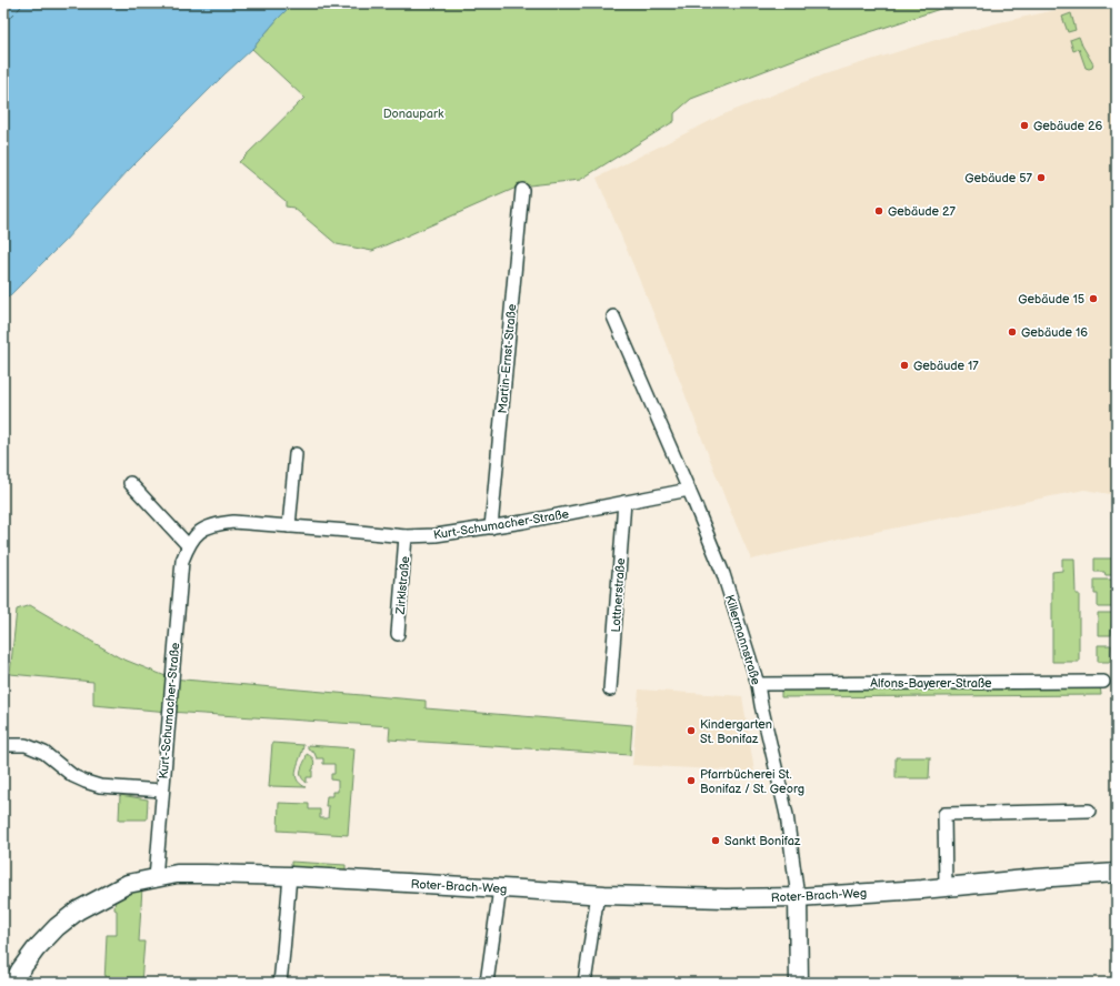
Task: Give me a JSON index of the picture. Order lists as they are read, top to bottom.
{
  "streets": {
    "street": [
      "Martin-Ernst-Straße",
      "Kurt-Schumacher-Straße",
      "Zirklstraße",
      "Lottnerstraße",
      "Killermannstraße",
      "Alfons-Bayerer-Straße",
      "Roter-Brach-Weg"
    ]
  },
  "crossings": [
    ["Martin-Ernst-Straße", "Kurt-Schumacher-Straße"],
    ["Kurt-Schumacher-Straße", "Zirklstraße"],
    ["Kurt-Schumacher-Straße", "Lottnerstraße"],
    ["Kurt-Schumacher-Straße", "Killermannstraße"],
    ["Kurt-Schumacher-Straße", "Roter-Brach-Weg"],
    ["Killermannstraße", "Alfons-Bayerer-Straße"],
    ["Killermannstraße", "Roter-Brach-Weg"]
  ],
  "parks": ["Donaupark"],
  "places": [
    "Gebäude 26",
    "Gebäude 57",
    "Gebäude 27",
    "Gebäude 15",
    "Gebäude 16",
    "Gebäude 17",
    "Kindergarten St. Bonifaz",
    "Pfarrbücherei St. Bonifaz / St. Georg",
    "Sankt Bonifaz"
  ]
}
